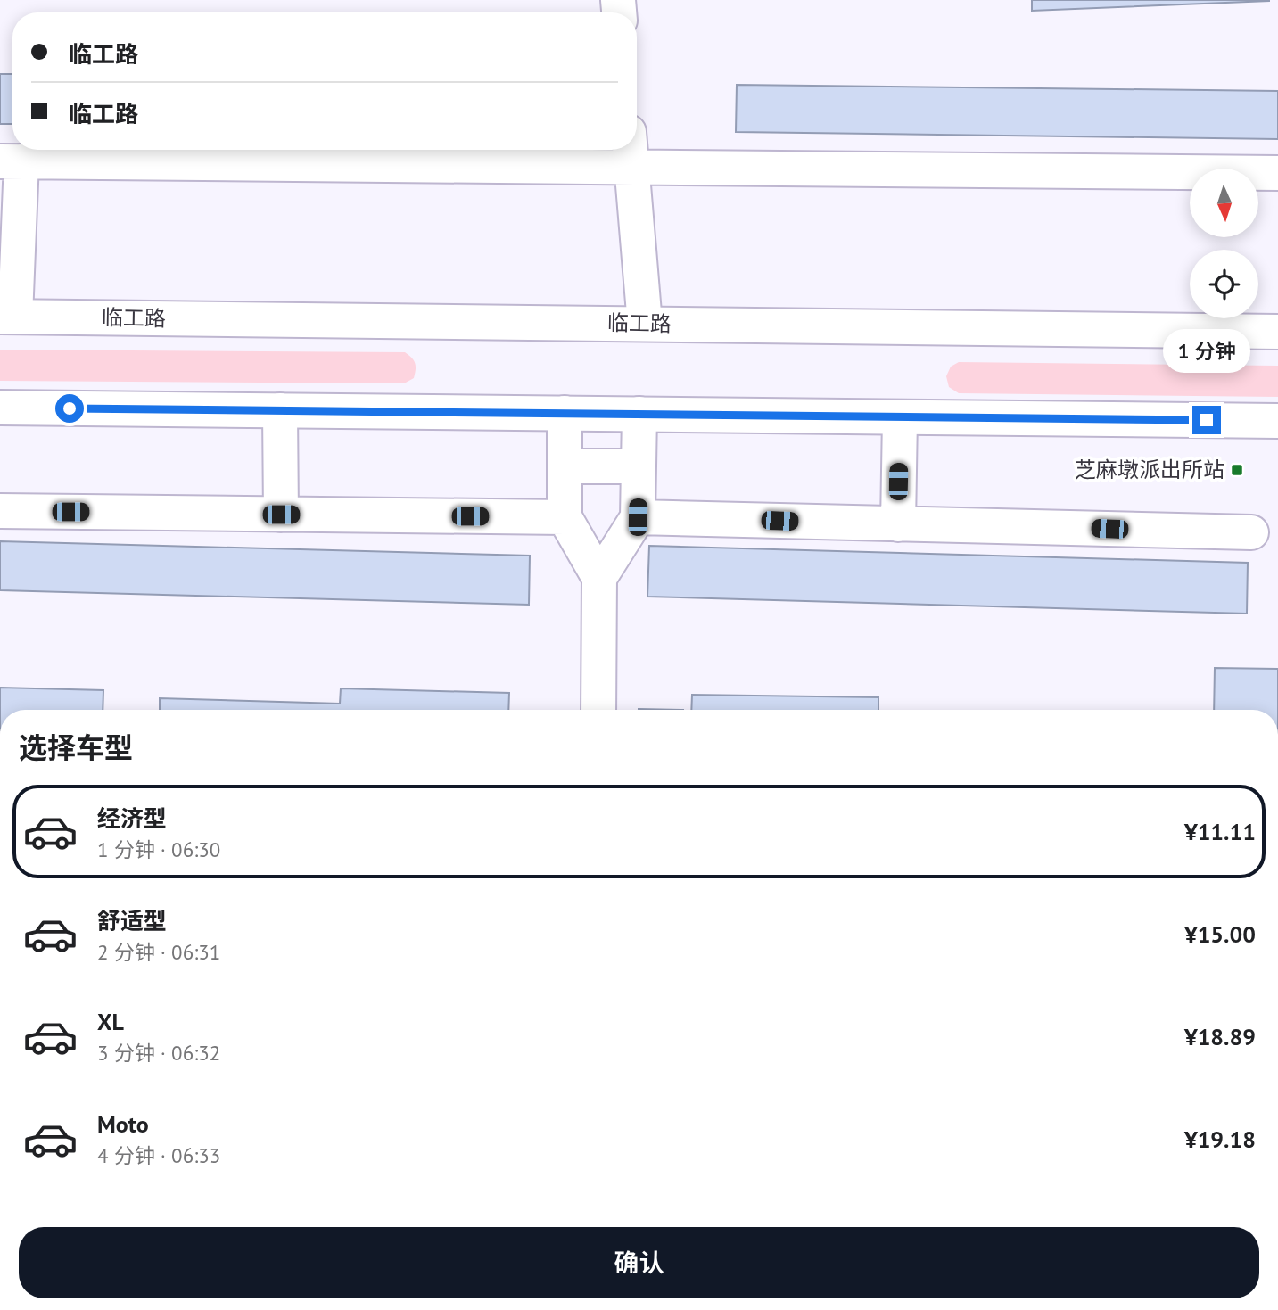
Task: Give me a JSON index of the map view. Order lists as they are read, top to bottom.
{
  "streets": {
    "main road": ["临工路"]
  },
  "places": {
    "transit": ["芝麻墩派出所站"]
  },
  "north": "bottom",
  "page": {
    "banner": ["临工路", "临工路"],
    "bubble": "1 分钟",
    "heading": "选择车型",
    "list": [
      {
        "name": "经济型",
        "note": "1 分钟 · 06:30",
        "value": "¥11.11"
      },
      {
        "name": "舒适型",
        "note": "2 分钟 · 06:31",
        "value": "¥15.00"
      },
      {
        "name": "XL",
        "note": "3 分钟 · 06:32",
        "value": "¥18.89"
      },
      {
        "name": "Moto",
        "note": "4 分钟 · 06:33",
        "value": "¥19.18"
      }
    ],
    "buttons": "确认"
  }
}
